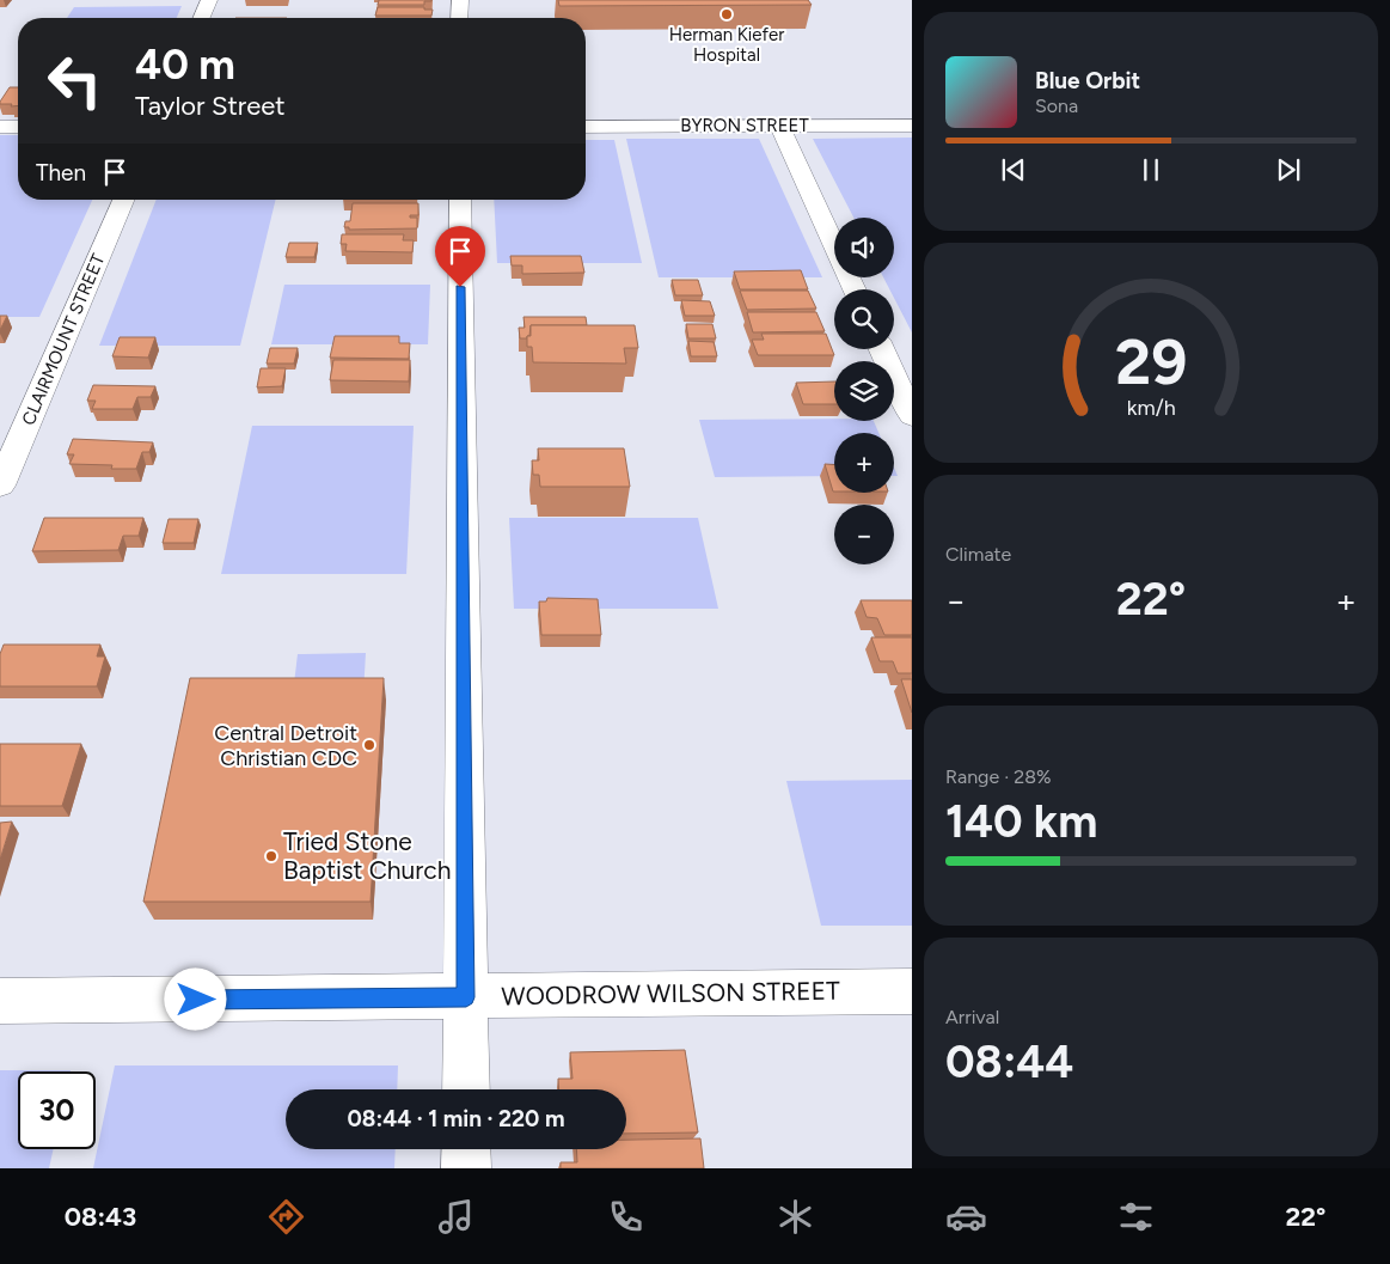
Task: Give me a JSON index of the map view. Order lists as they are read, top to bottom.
{
  "streets": {
    "street": ["BYRON STREET", "CLAIRMOUNT STREET", "WOODROW WILSON STREET"]
  },
  "places": ["Herman Kiefer Hospital", "Central Detroit Christian CDC", "Tried Stone Baptist Church"],
  "page": {
    "turn": ["40 m", "Taylor Street"],
    "song": ["Blue Orbit", "Sona"],
    "then": "Then",
    "map_buttons": ["+", "−"],
    "tile": [
      "Climate",
      ["Range · 28%", "140 km"],
      ["Arrival", "08:44"]
    ],
    "heat": ["−", "22°", "+"],
    "limit": "30",
    "trip": "08:44 · 1 min · 220 m",
    "tabs": ["08:43", "22°"],
    "gauge": ["29", "km/h"]
  }
}
